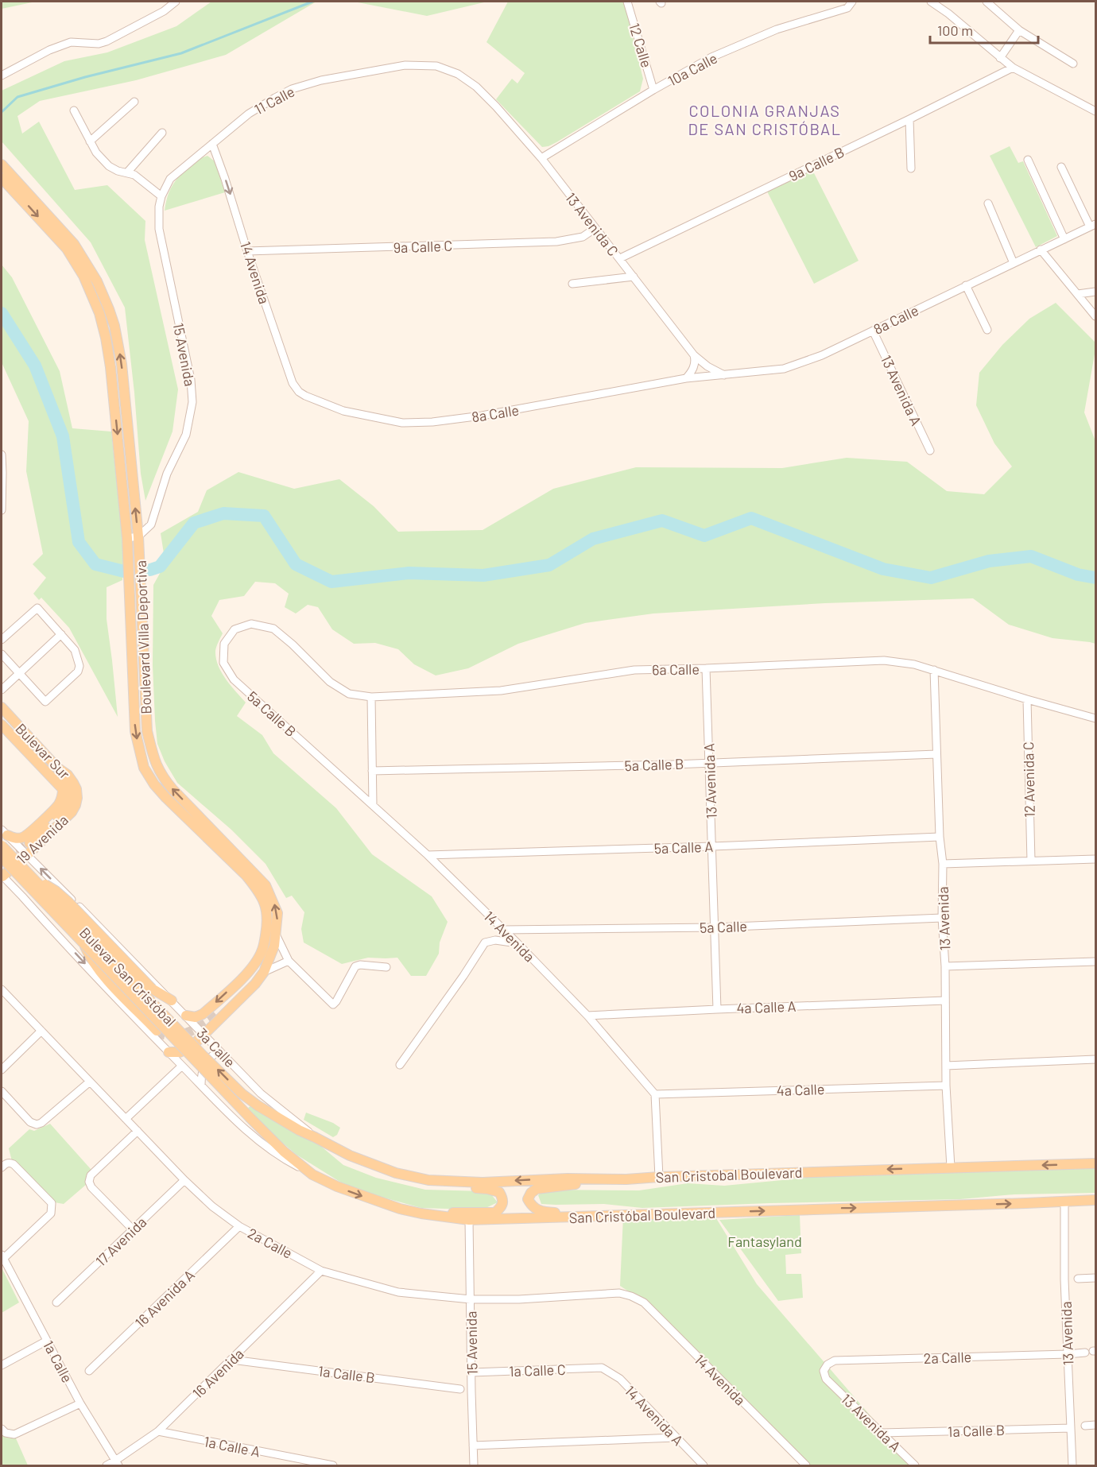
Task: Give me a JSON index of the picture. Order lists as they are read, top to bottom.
{
  "streets": {
    "main road": [
      "Boulevard Villa Deportiva",
      "Bulevar Sur",
      "19 Avenida",
      "Bulevar San Cristóbal",
      "San Cristobal Boulevard",
      "San Cristóbal Boulevard"
    ],
    "street": [
      "12 Calle",
      "10a Calle",
      "11 Calle",
      "9a Calle B",
      "13 Avenida C",
      "9a Calle C",
      "14 Avenida",
      "8a Calle",
      "15 Avenida",
      "13 Avenida A",
      "6a Calle",
      "5a Calle B",
      "12 Avenida C",
      "5a Calle A",
      "13 Avenida",
      "5a Calle",
      "4a Calle A",
      "3a Calle",
      "4a Calle",
      "17 Avenida",
      "2a Calle",
      "16 Avenida A",
      "1a Calle",
      "1a Calle C",
      "16 Avenida",
      "1a Calle B",
      "14 Avenida A",
      "1a Calle A"
    ]
  },
  "crossings": [
    ["12 Calle", "10a Calle"],
    ["10a Calle", "13 Avenida C"],
    ["11 Calle", "13 Avenida C"],
    ["11 Calle", "14 Avenida"],
    ["11 Calle", "15 Avenida"],
    ["9a Calle B", "13 Avenida C"],
    ["13 Avenida C", "9a Calle C"],
    ["13 Avenida C", "8a Calle"],
    ["9a Calle C", "14 Avenida"],
    ["14 Avenida", "8a Calle"],
    ["14 Avenida", "5a Calle B"],
    ["14 Avenida", "5a Calle A"],
    ["14 Avenida", "5a Calle"],
    ["14 Avenida", "4a Calle A"],
    ["14 Avenida", "4a Calle"],
    ["14 Avenida", "2a Calle"],
    ["8a Calle", "13 Avenida A"],
    ["15 Avenida", "Boulevard Villa Deportiva"],
    ["15 Avenida", "San Cristóbal Boulevard"],
    ["15 Avenida", "2a Calle"],
    ["15 Avenida", "1a Calle C"],
    ["13 Avenida A", "6a Calle"],
    ["13 Avenida A", "5a Calle B"],
    ["13 Avenida A", "5a Calle A"],
    ["13 Avenida A", "5a Calle"],
    ["13 Avenida A", "4a Calle A"],
    ["13 Avenida A", "2a Calle"],
    ["13 Avenida A", "1a Calle B"],
    ["Boulevard Villa Deportiva", "3a Calle"],
    ["6a Calle", "5a Calle B"],
    ["6a Calle", "12 Avenida C"],
    ["6a Calle", "13 Avenida"],
    ["5a Calle B", "13 Avenida"],
    ["Bulevar Sur", "19 Avenida"],
    ["19 Avenida", "3a Calle"],
    ["5a Calle A", "13 Avenida"],
    ["13 Avenida", "5a Calle"],
    ["13 Avenida", "4a Calle A"],
    ["13 Avenida", "4a Calle"],
    ["13 Avenida", "San Cristobal Boulevard"],
    ["13 Avenida", "San Cristóbal Boulevard"],
    ["13 Avenida", "2a Calle"],
    ["13 Avenida", "1a Calle B"],
    ["Bulevar San Cristóbal", "3a Calle"],
    ["Bulevar San Cristóbal", "San Cristobal Boulevard"],
    ["Bulevar San Cristóbal", "San Cristóbal Boulevard"],
    ["3a Calle", "San Cristobal Boulevard"],
    ["17 Avenida", "2a Calle"],
    ["2a Calle", "16 Avenida A"],
    ["2a Calle", "16 Avenida"],
    ["1a Calle", "16 Avenida"],
    ["1a Calle C", "14 Avenida A"],
    ["16 Avenida", "1a Calle B"],
    ["16 Avenida", "1a Calle A"]
  ],
  "one_way": ["San Cristobal Boulevard", "San Cristóbal Boulevard"],
  "districts": ["COLONIA GRANJAS DE SAN CRISTÓBAL"],
  "parks": ["Fantasyland"],
  "scale_bar": "100 m"
}
